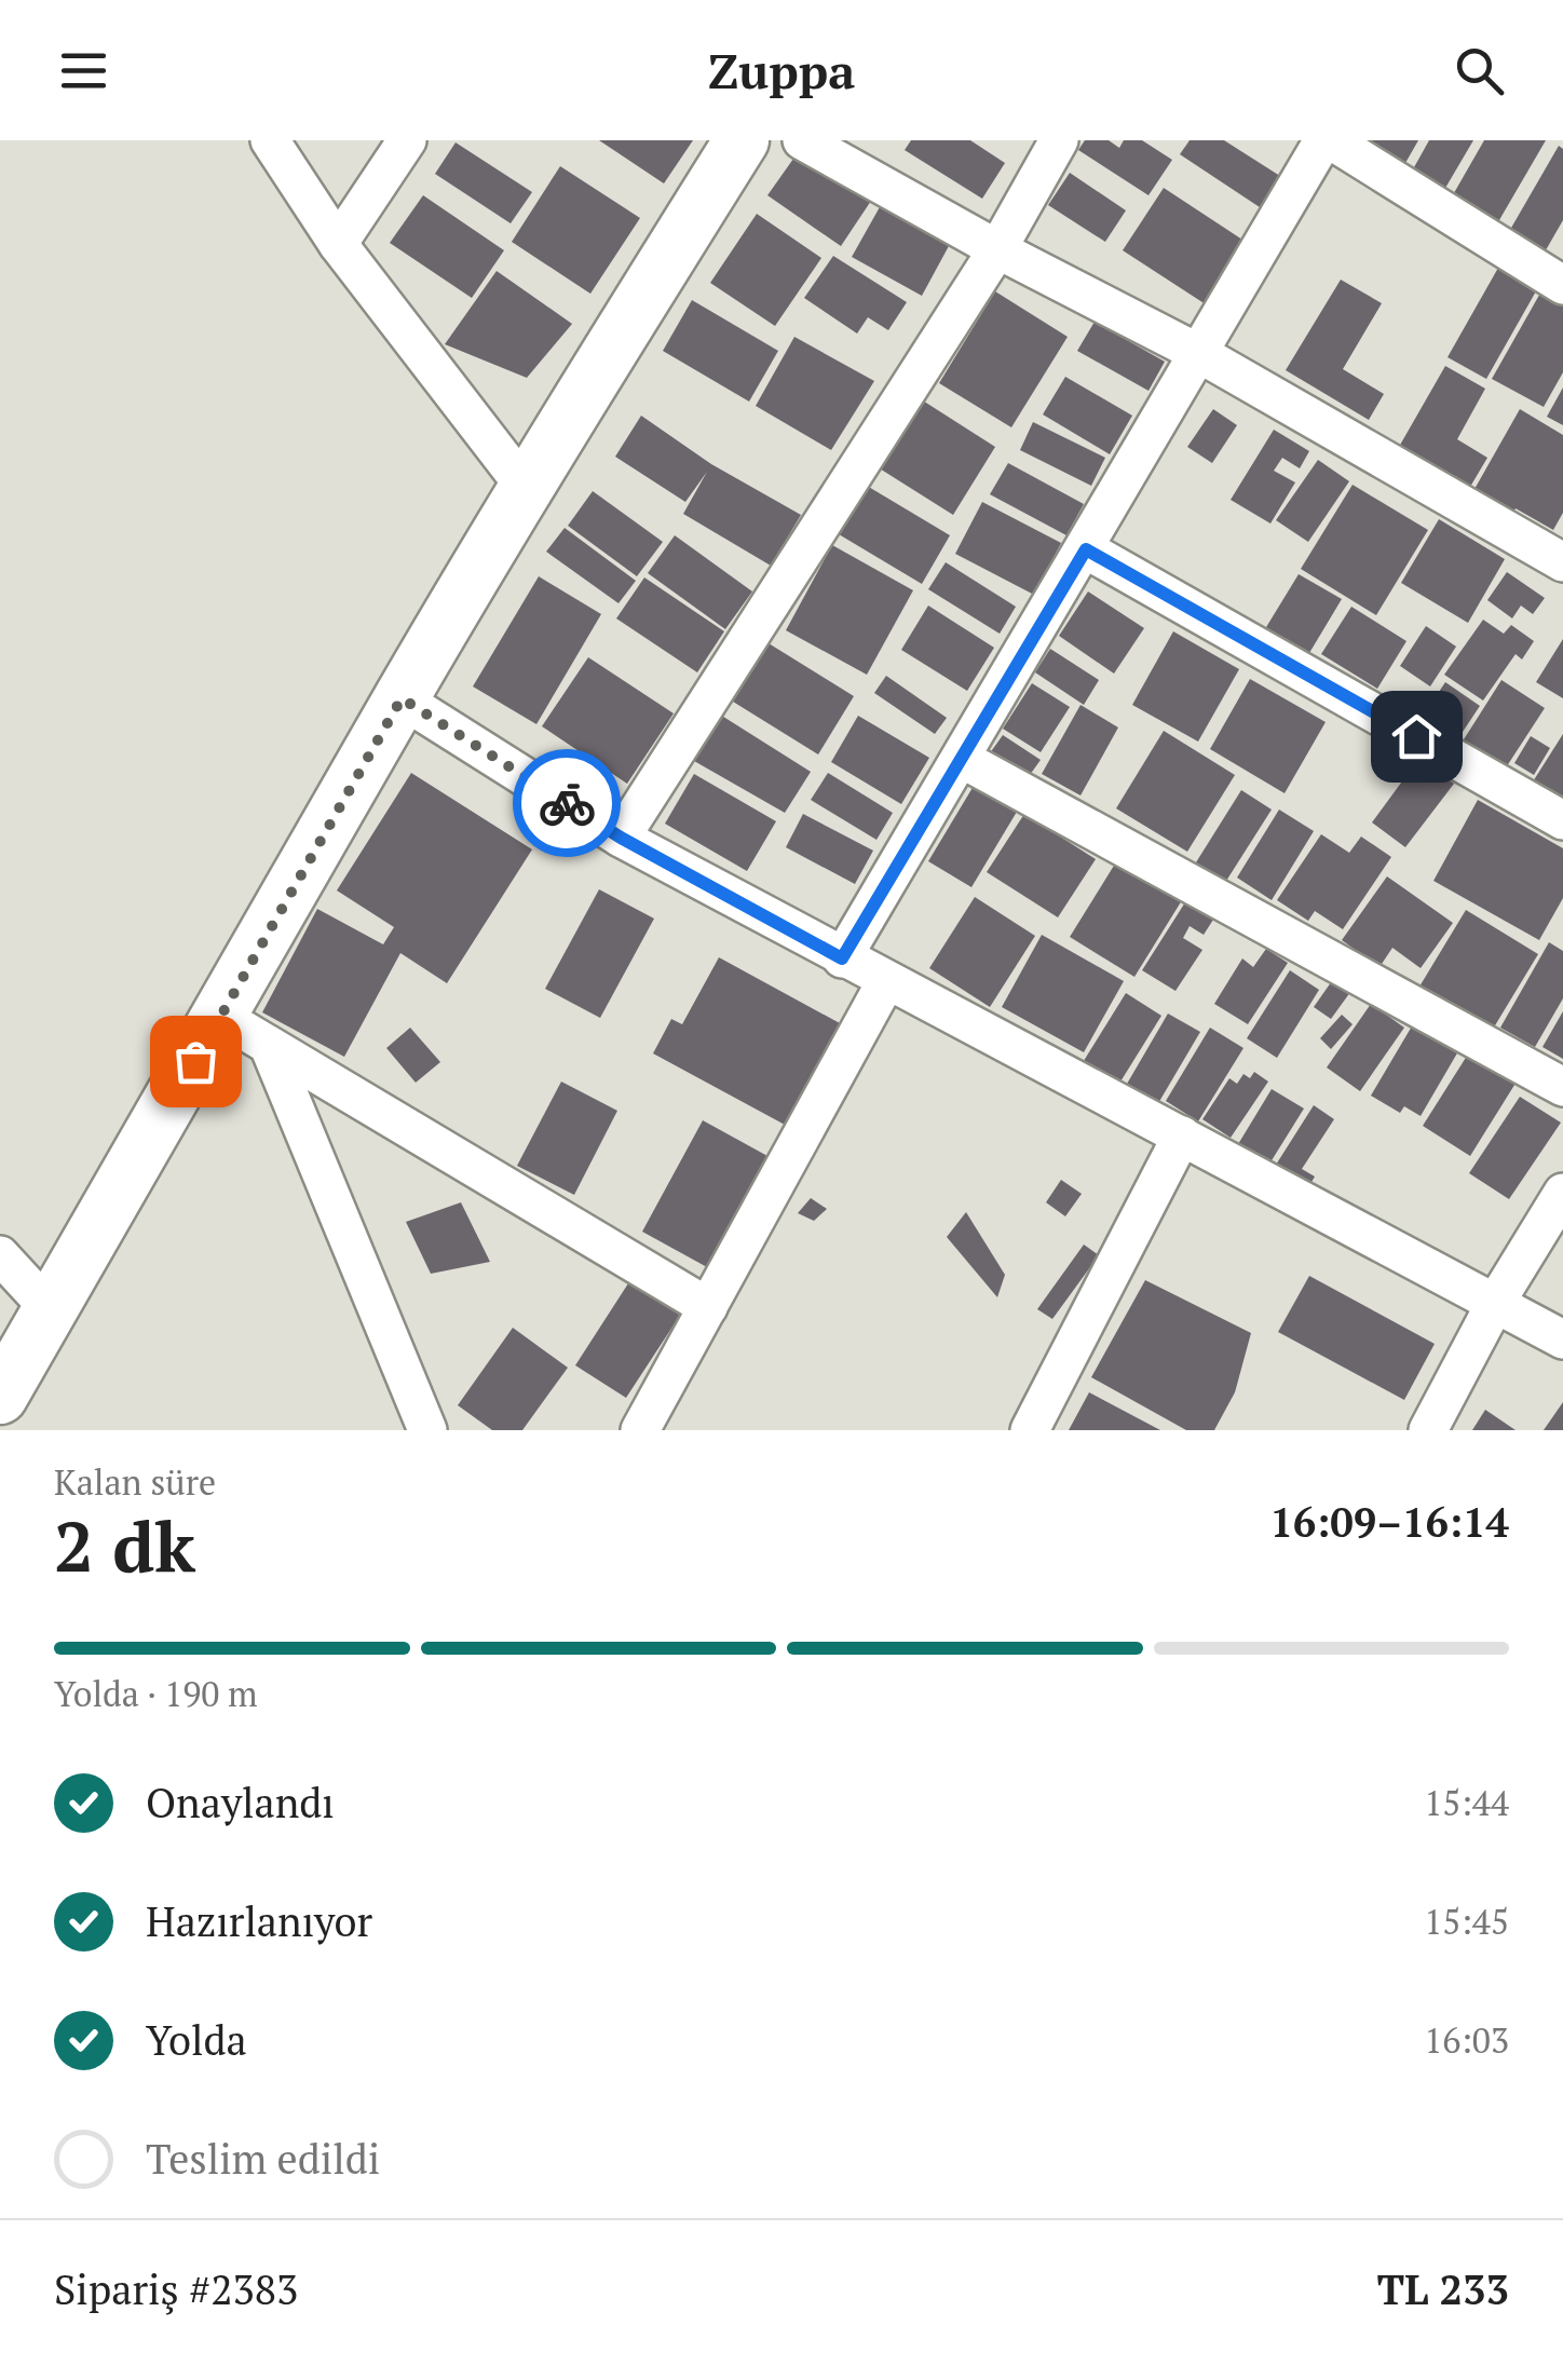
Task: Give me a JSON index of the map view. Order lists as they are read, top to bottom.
{
  "page": {
    "header": "Zuppa",
    "heading": ["2 dk", "Kalan süre", "16:09–16:14"],
    "panel": ["Sipariş #2383", "TL 233"],
    "bar": "Yolda · 190 m",
    "list": [
      ["Onaylandı", "15:44"],
      ["Hazırlanıyor", "15:45"],
      ["Yolda", "16:03"],
      "Teslim edildi"
    ]
  }
}
